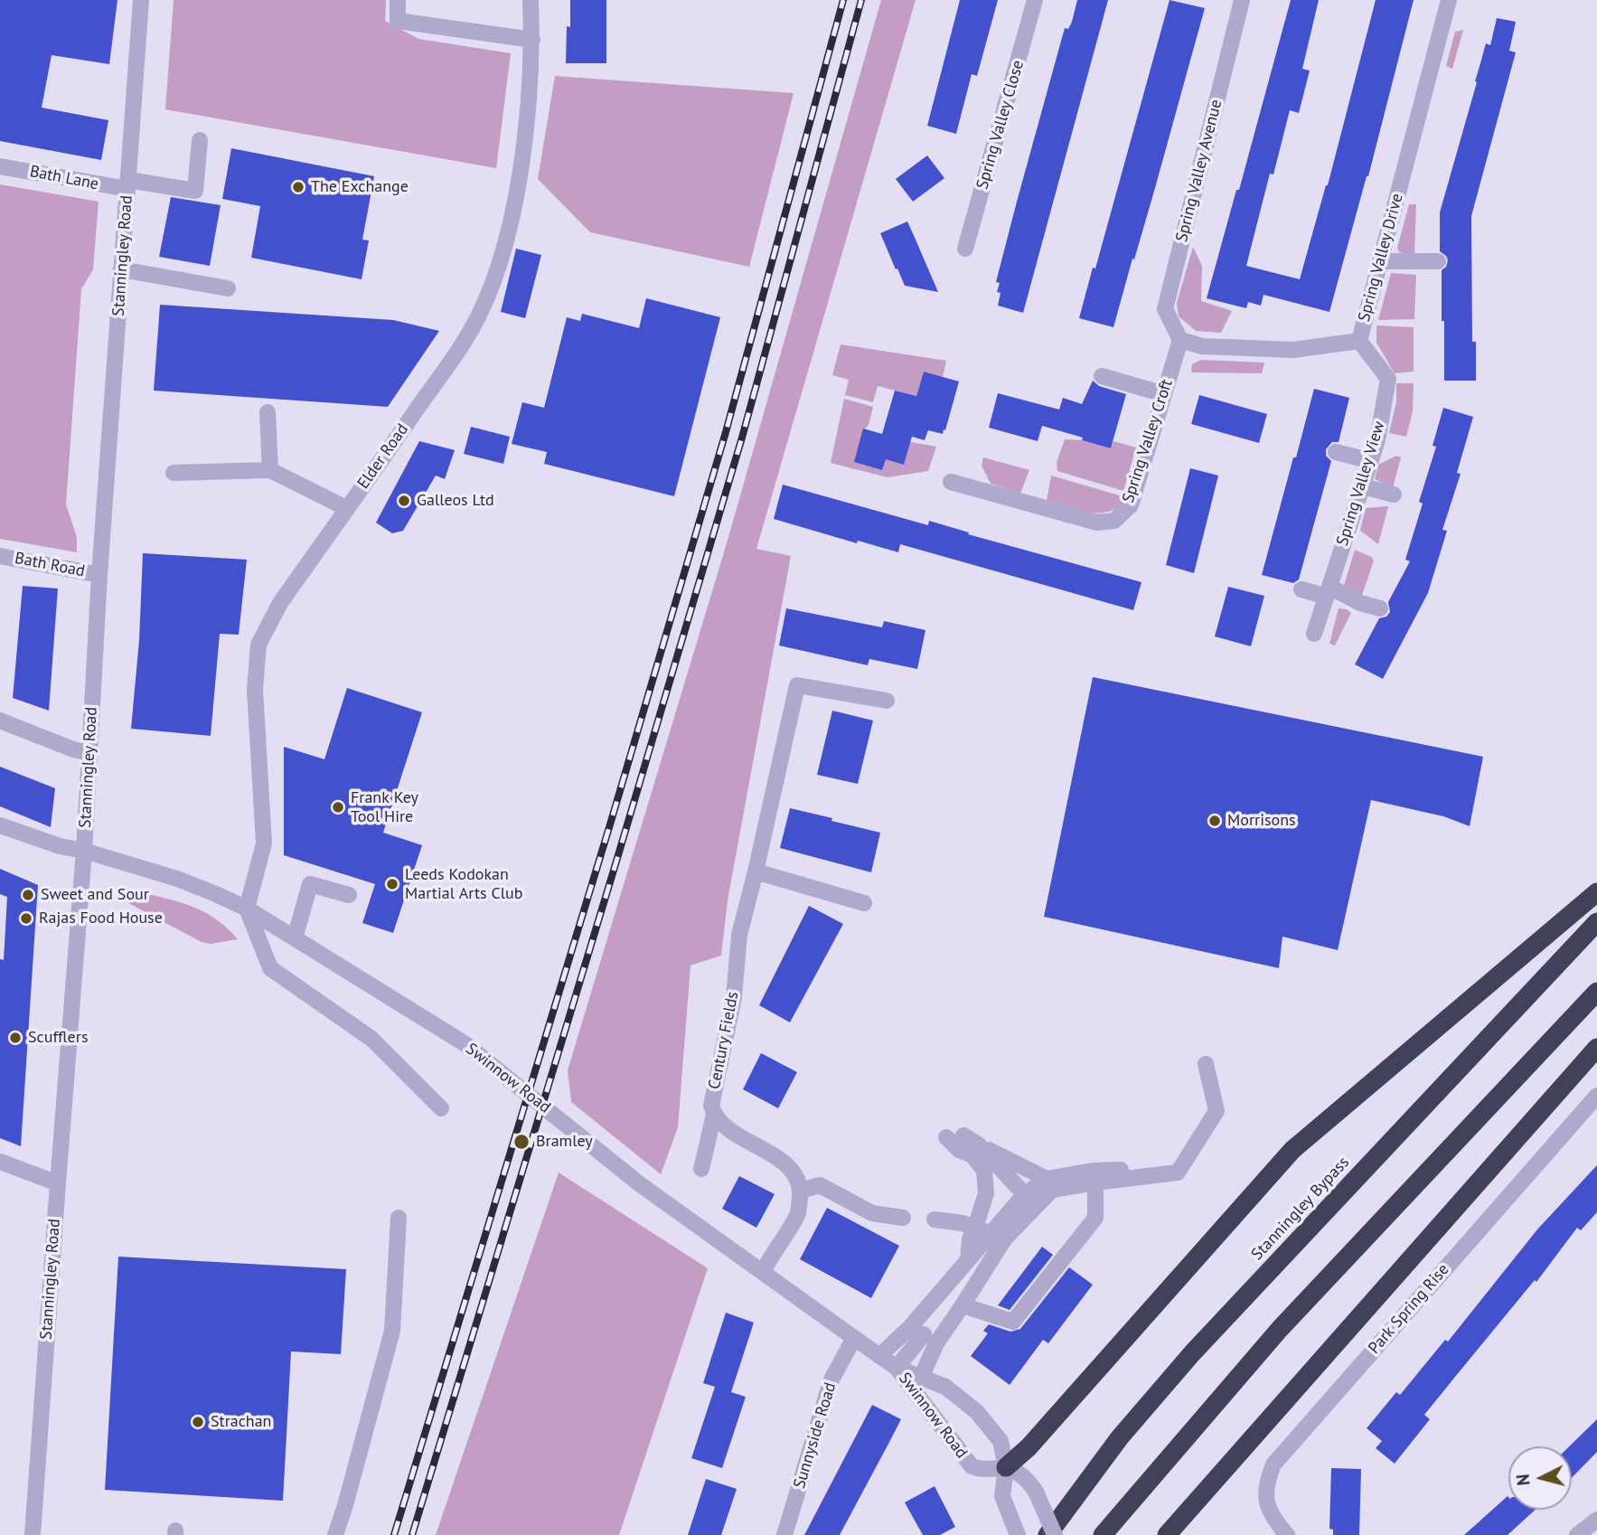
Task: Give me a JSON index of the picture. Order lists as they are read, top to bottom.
{
  "streets": {
    "highway": ["Stanningley Bypass"],
    "street": [
      "Spring Valley Close",
      "Spring Valley Avenue",
      "Bath Lane",
      "Stanningley Road",
      "Spring Valley Drive",
      "Spring Valley Croft",
      "Elder Road",
      "Spring Valley View",
      "Bath Road",
      "Century Fields",
      "Swinnow Road",
      "Park Spring Rise",
      "Sunnyside Road"
    ]
  },
  "crossings": [
    ["Spring Valley Avenue", "Spring Valley Drive"],
    ["Spring Valley Avenue", "Spring Valley Croft"],
    ["Bath Lane", "Stanningley Road"],
    ["Stanningley Road", "Bath Road"],
    ["Stanningley Road", "Swinnow Road"],
    ["Spring Valley Drive", "Spring Valley Croft"],
    ["Spring Valley Drive", "Spring Valley View"],
    ["Elder Road", "Swinnow Road"],
    ["Swinnow Road", "Sunnyside Road"]
  ],
  "places": [
    "The Exchange",
    "Galleos Ltd",
    "Frank Key Tool Hire",
    "Morrisons",
    "Leeds Kodokan Martial Arts Club",
    "Sweet and Sour",
    "Rajas Food House",
    "Scufflers",
    "Bramley",
    "Strachan"
  ],
  "north": "left"
}
